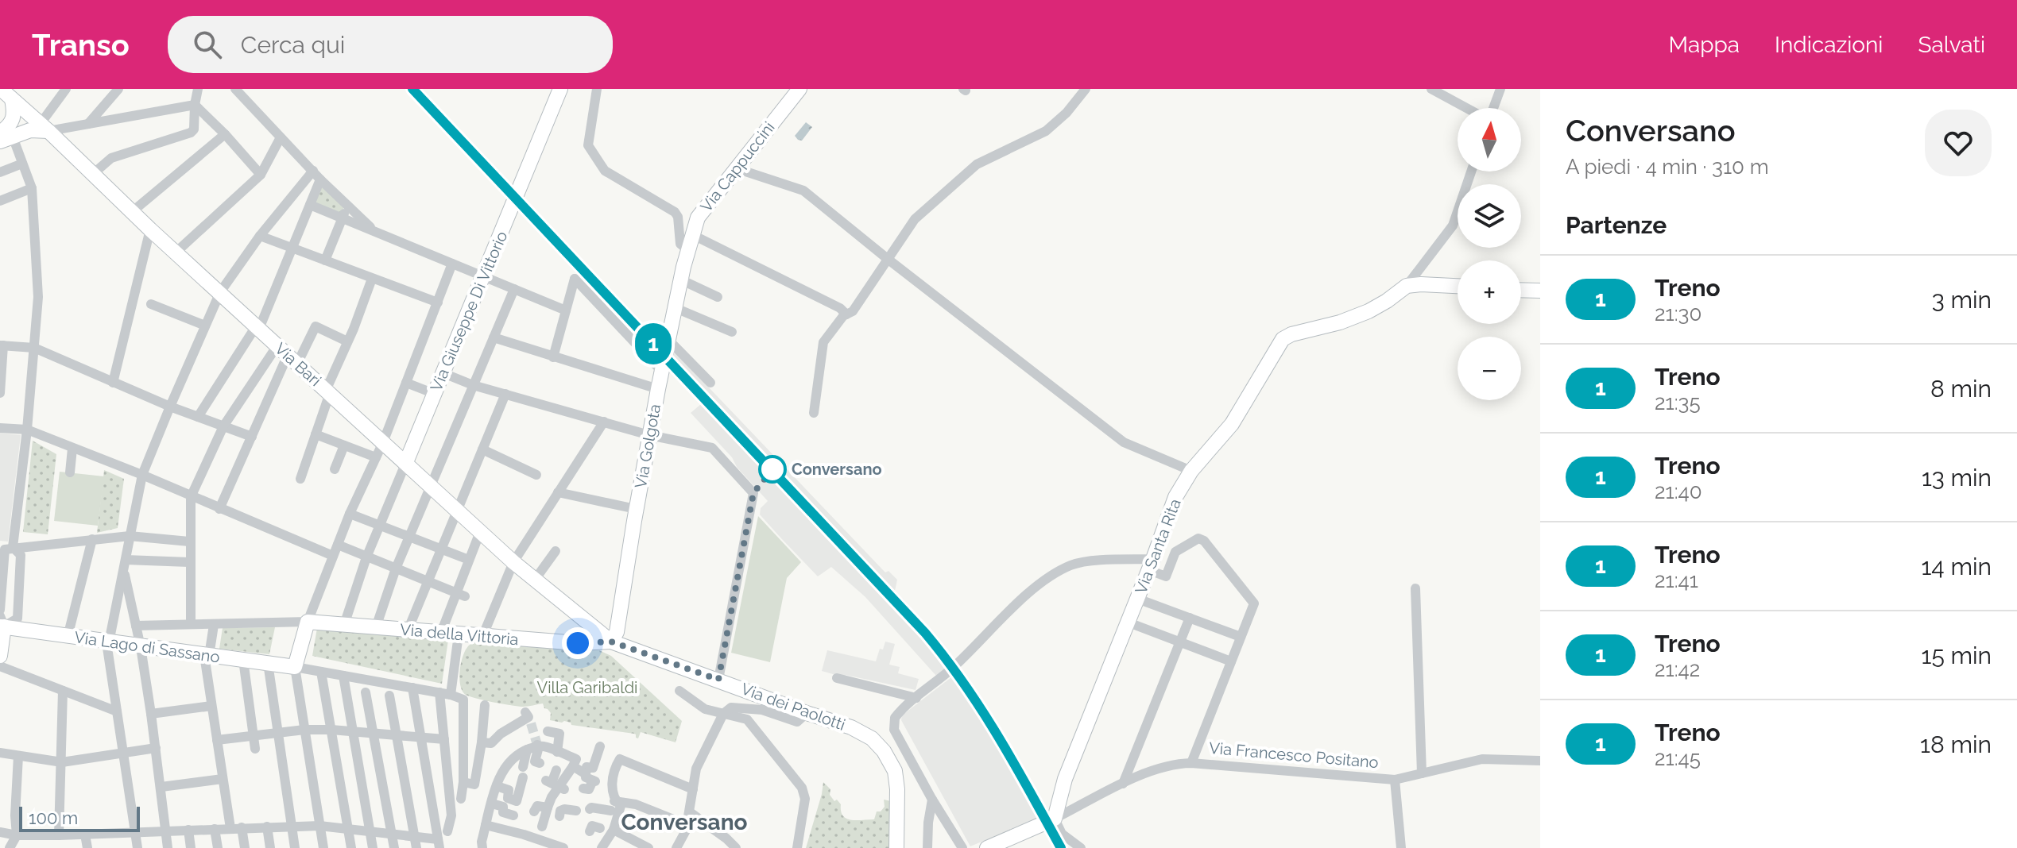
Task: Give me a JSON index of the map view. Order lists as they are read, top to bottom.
{
  "streets": {
    "street": [
      "Via Cappuccini",
      "Via Giuseppe Di Vittorio",
      "Via Bari",
      "Via Golgota",
      "Via Santa Rita",
      "Via della Vittoria",
      "Via Lago di Sassano",
      "Via dei Paolotti",
      "Via Francesco Positano"
    ]
  },
  "crossings": [
    ["Via Cappuccini", "Via Golgota"],
    ["Via Giuseppe Di Vittorio", "Via Bari"],
    ["Via Bari", "Via Golgota"],
    ["Via Bari", "Via della Vittoria"],
    ["Via Bari", "Via dei Paolotti"],
    ["Via Golgota", "Via della Vittoria"],
    ["Via Golgota", "Via dei Paolotti"],
    ["Via Santa Rita", "Via Francesco Positano"],
    ["Via della Vittoria", "Via dei Paolotti"]
  ],
  "districts": ["Conversano"],
  "parks": ["Villa Garibaldi"],
  "places": ["Conversano"],
  "scale_bar": "100 m",
  "north": "top",
  "page": {
    "header": "Transo",
    "search": "Cerca qui",
    "nav": ["Mappa", "Indicazioni", "Salvati"],
    "on_map": "1",
    "heading": [
      ["Conversano", "A piedi · 4 min · 310 m"],
      "Partenze"
    ],
    "map_buttons": ["+", "−"],
    "list": [
      {
        "mark": "1",
        "name": "Treno",
        "note": "21:30",
        "value": "3 min"
      },
      {
        "mark": "1",
        "name": "Treno",
        "note": "21:35",
        "value": "8 min"
      },
      {
        "mark": "1",
        "name": "Treno",
        "note": "21:40",
        "value": "13 min"
      },
      {
        "mark": "1",
        "name": "Treno",
        "note": "21:41",
        "value": "14 min"
      },
      {
        "mark": "1",
        "name": "Treno",
        "note": "21:42",
        "value": "15 min"
      },
      {
        "mark": "1",
        "name": "Treno",
        "note": "21:45",
        "value": "18 min"
      }
    ],
    "scale": "100 m"
  }
}
